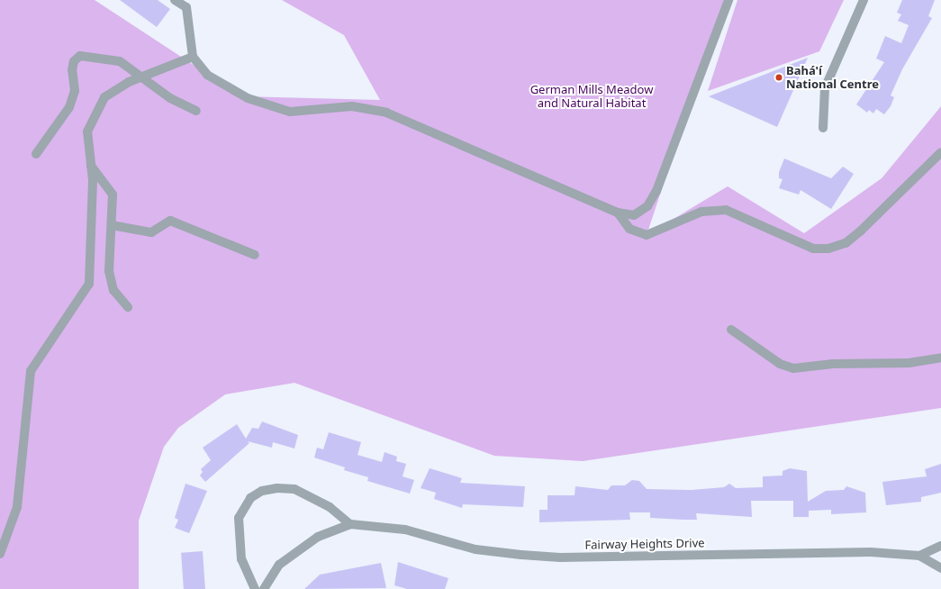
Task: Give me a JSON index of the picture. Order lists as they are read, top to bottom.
{
  "streets": {
    "street": ["Fairway Heights Drive"]
  },
  "parks": ["German Mills Meadow and Natural Habitat"],
  "places": ["Bahá'í National Centre"]
}
